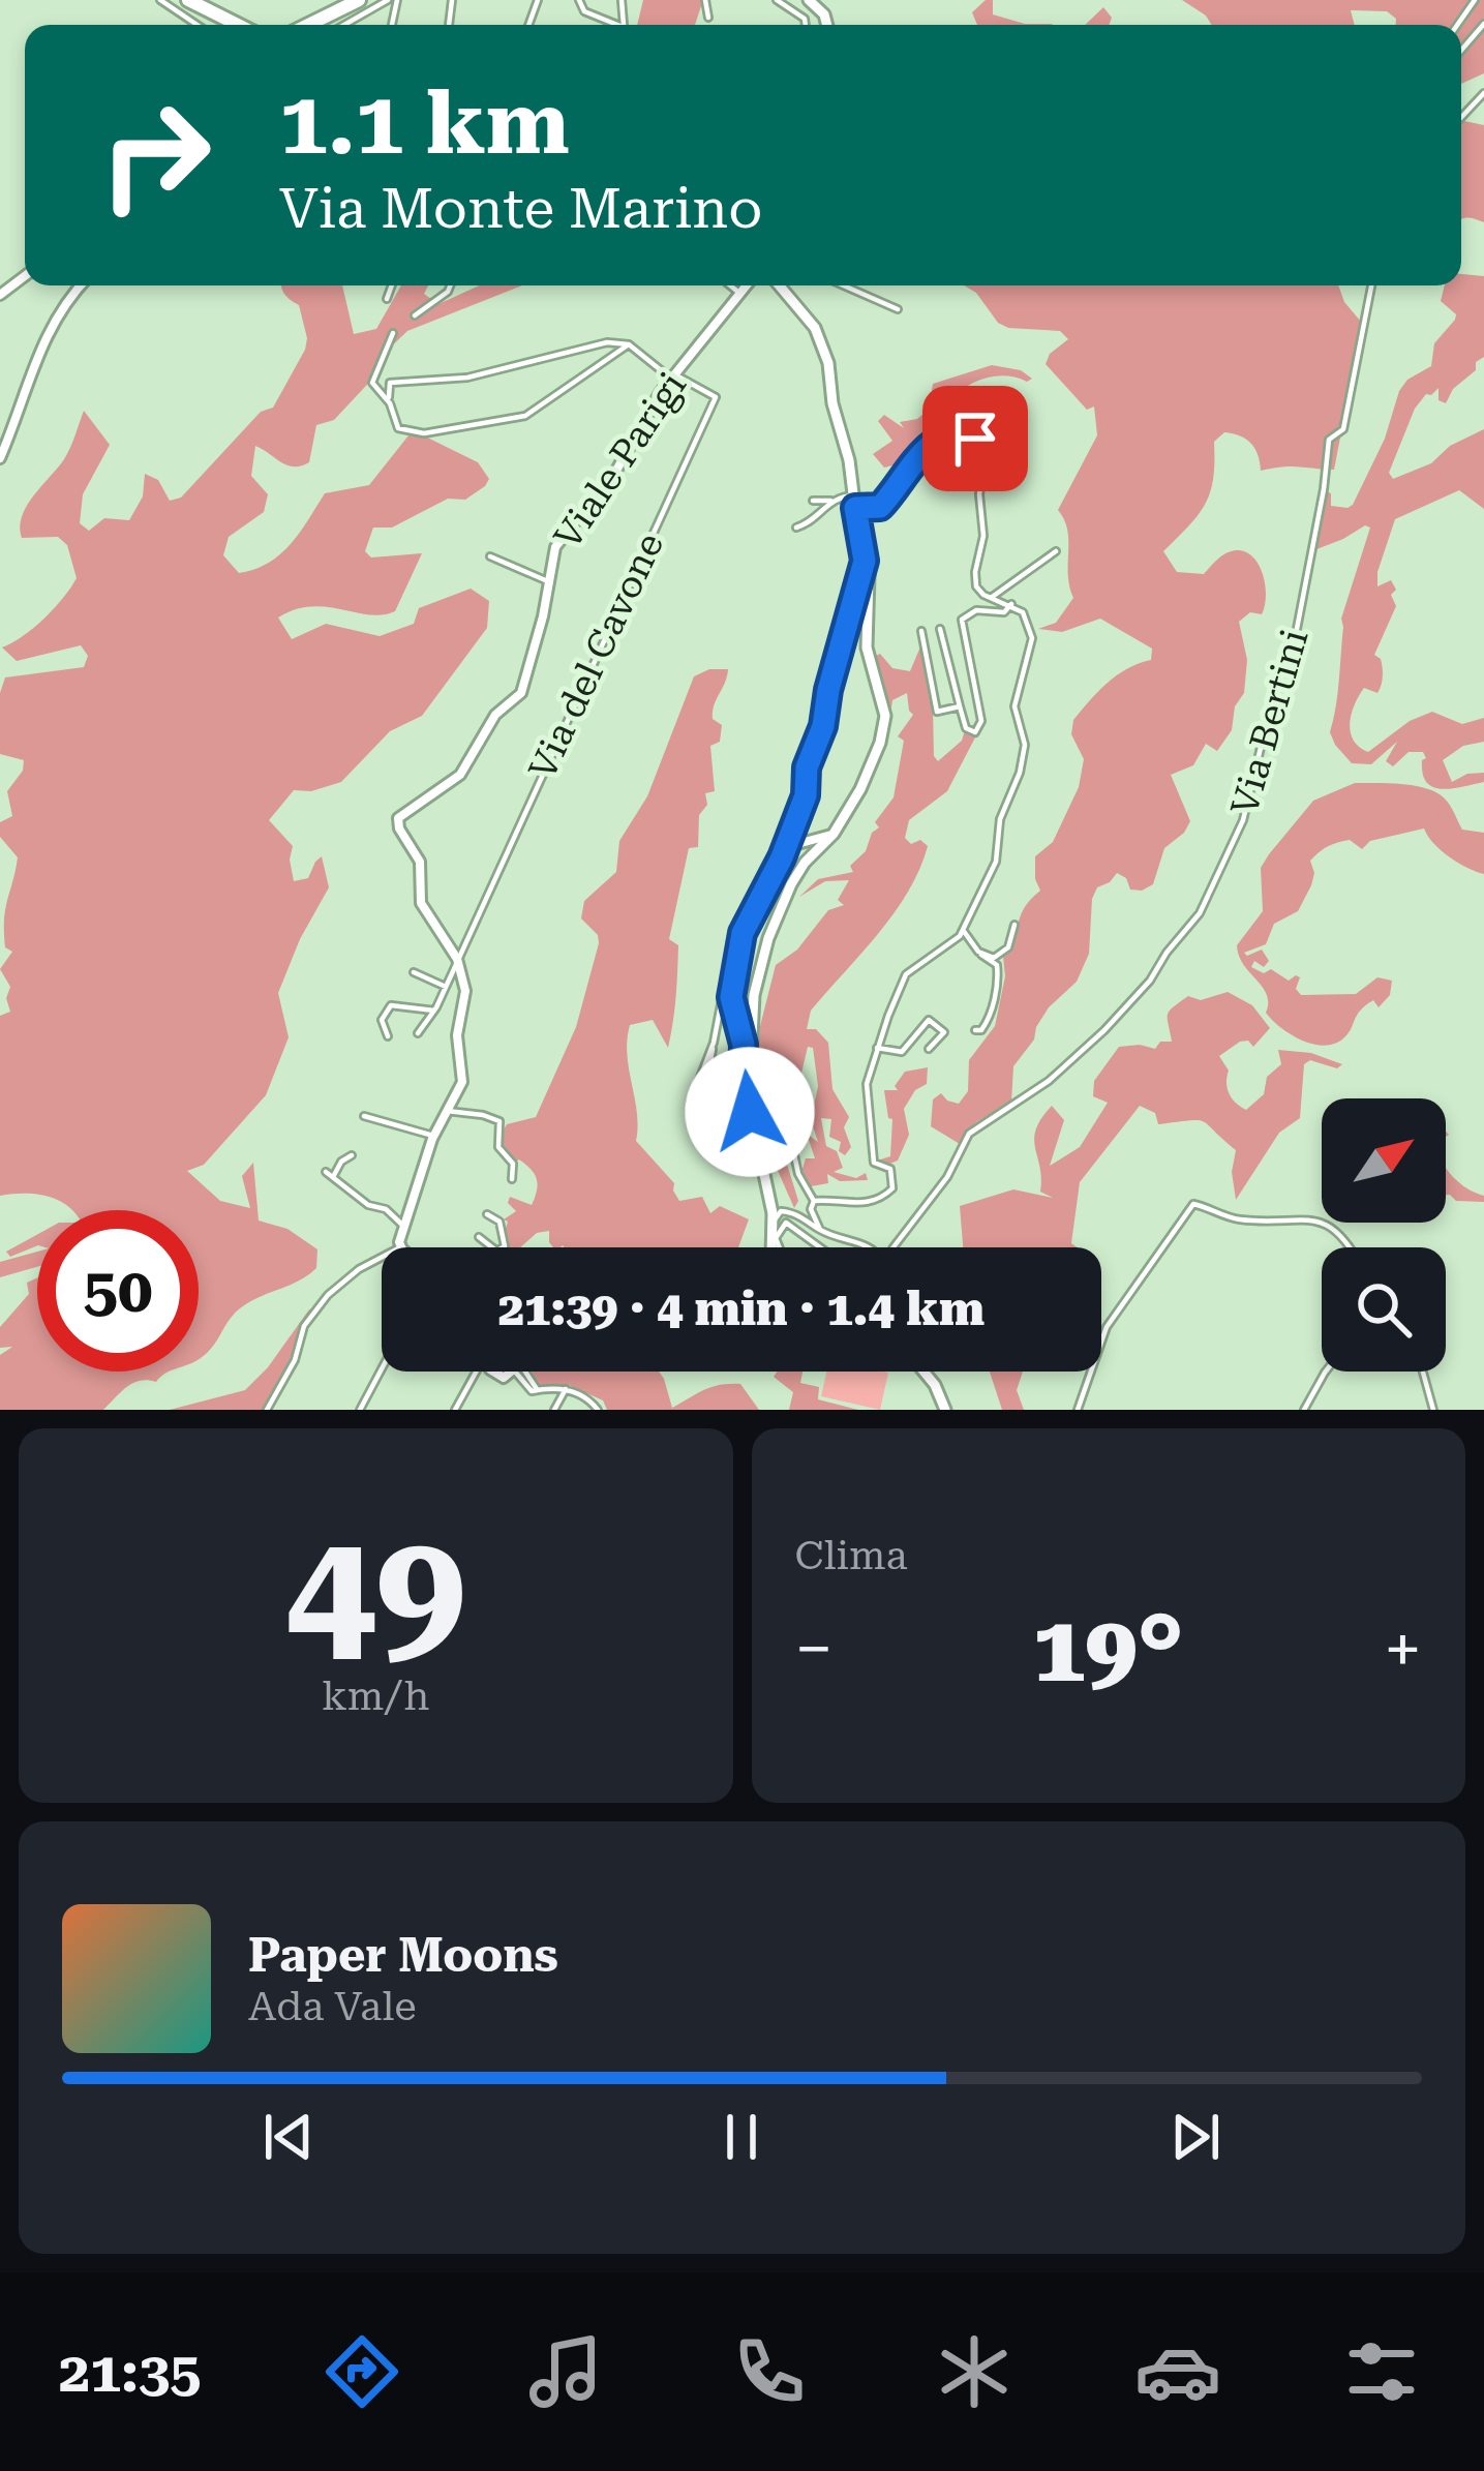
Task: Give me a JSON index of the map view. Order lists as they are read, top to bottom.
{
  "streets": {
    "street": ["Viale Parigi", "Via del Cavone", "Via Bertini"]
  },
  "crossings": [
    ["Viale Parigi", "Via del Cavone"]
  ],
  "north": "top right",
  "page": {
    "turn": ["1.1 km", "Via Monte Marino"],
    "limit": "50",
    "trip": "21:39 · 4 min · 1.4 km",
    "tile": [
      ["49", "km/h"],
      "Clima"
    ],
    "heat": ["−", "19°", "+"],
    "song": ["Paper Moons", "Ada Vale"],
    "tabs": "21:35"
  }
}
